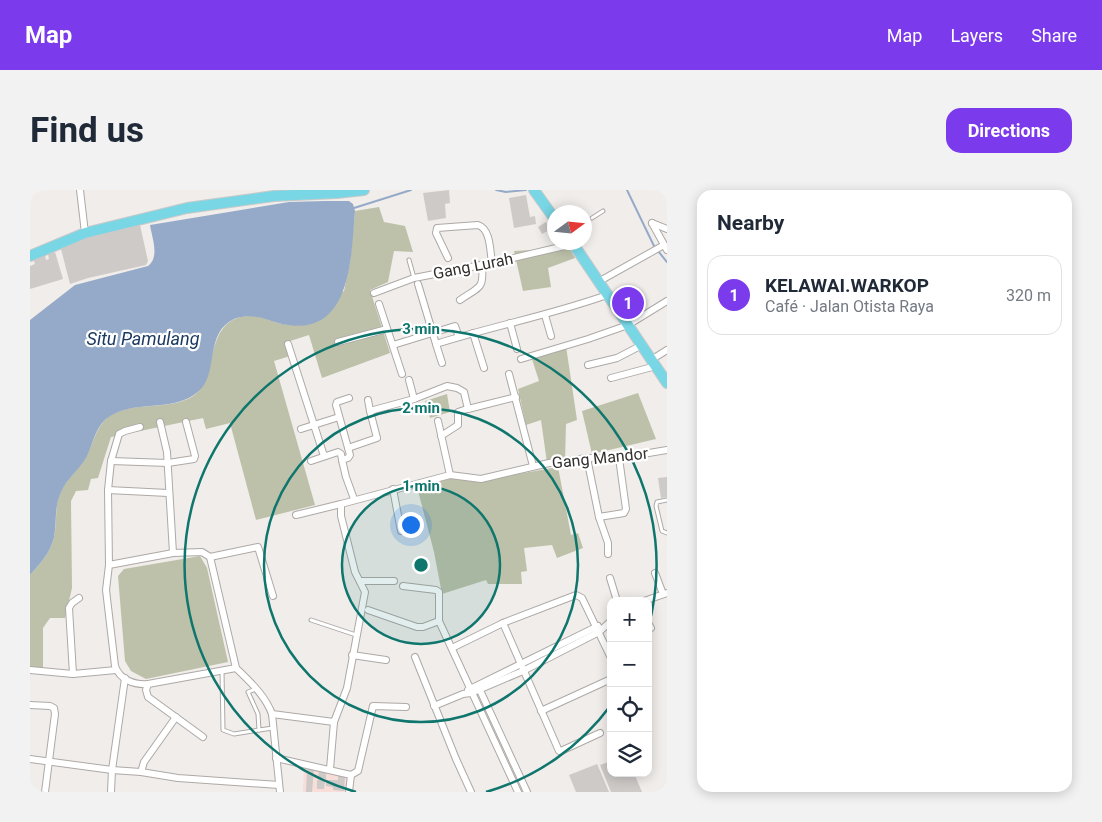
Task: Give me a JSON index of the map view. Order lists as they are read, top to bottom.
{
  "streets": {
    "street": ["Gang Lurah", "Gang Mandor"]
  },
  "water": ["Situ Pamulang"],
  "north": "right",
  "page": {
    "header": "Map",
    "nav": ["Map", "Layers", "Share"],
    "buttons": "Directions",
    "title": "Find us",
    "heading": "Nearby",
    "list": [
      {
        "mark": "1",
        "name": "KELAWAI.WARKOP",
        "note": "Café · Jalan Otista Raya",
        "value": "320 m"
      }
    ],
    "pins": "1",
    "map_buttons": ["+", "−"]
  },
  "rings": ["3 min", "2 min", "1 min"]
}
